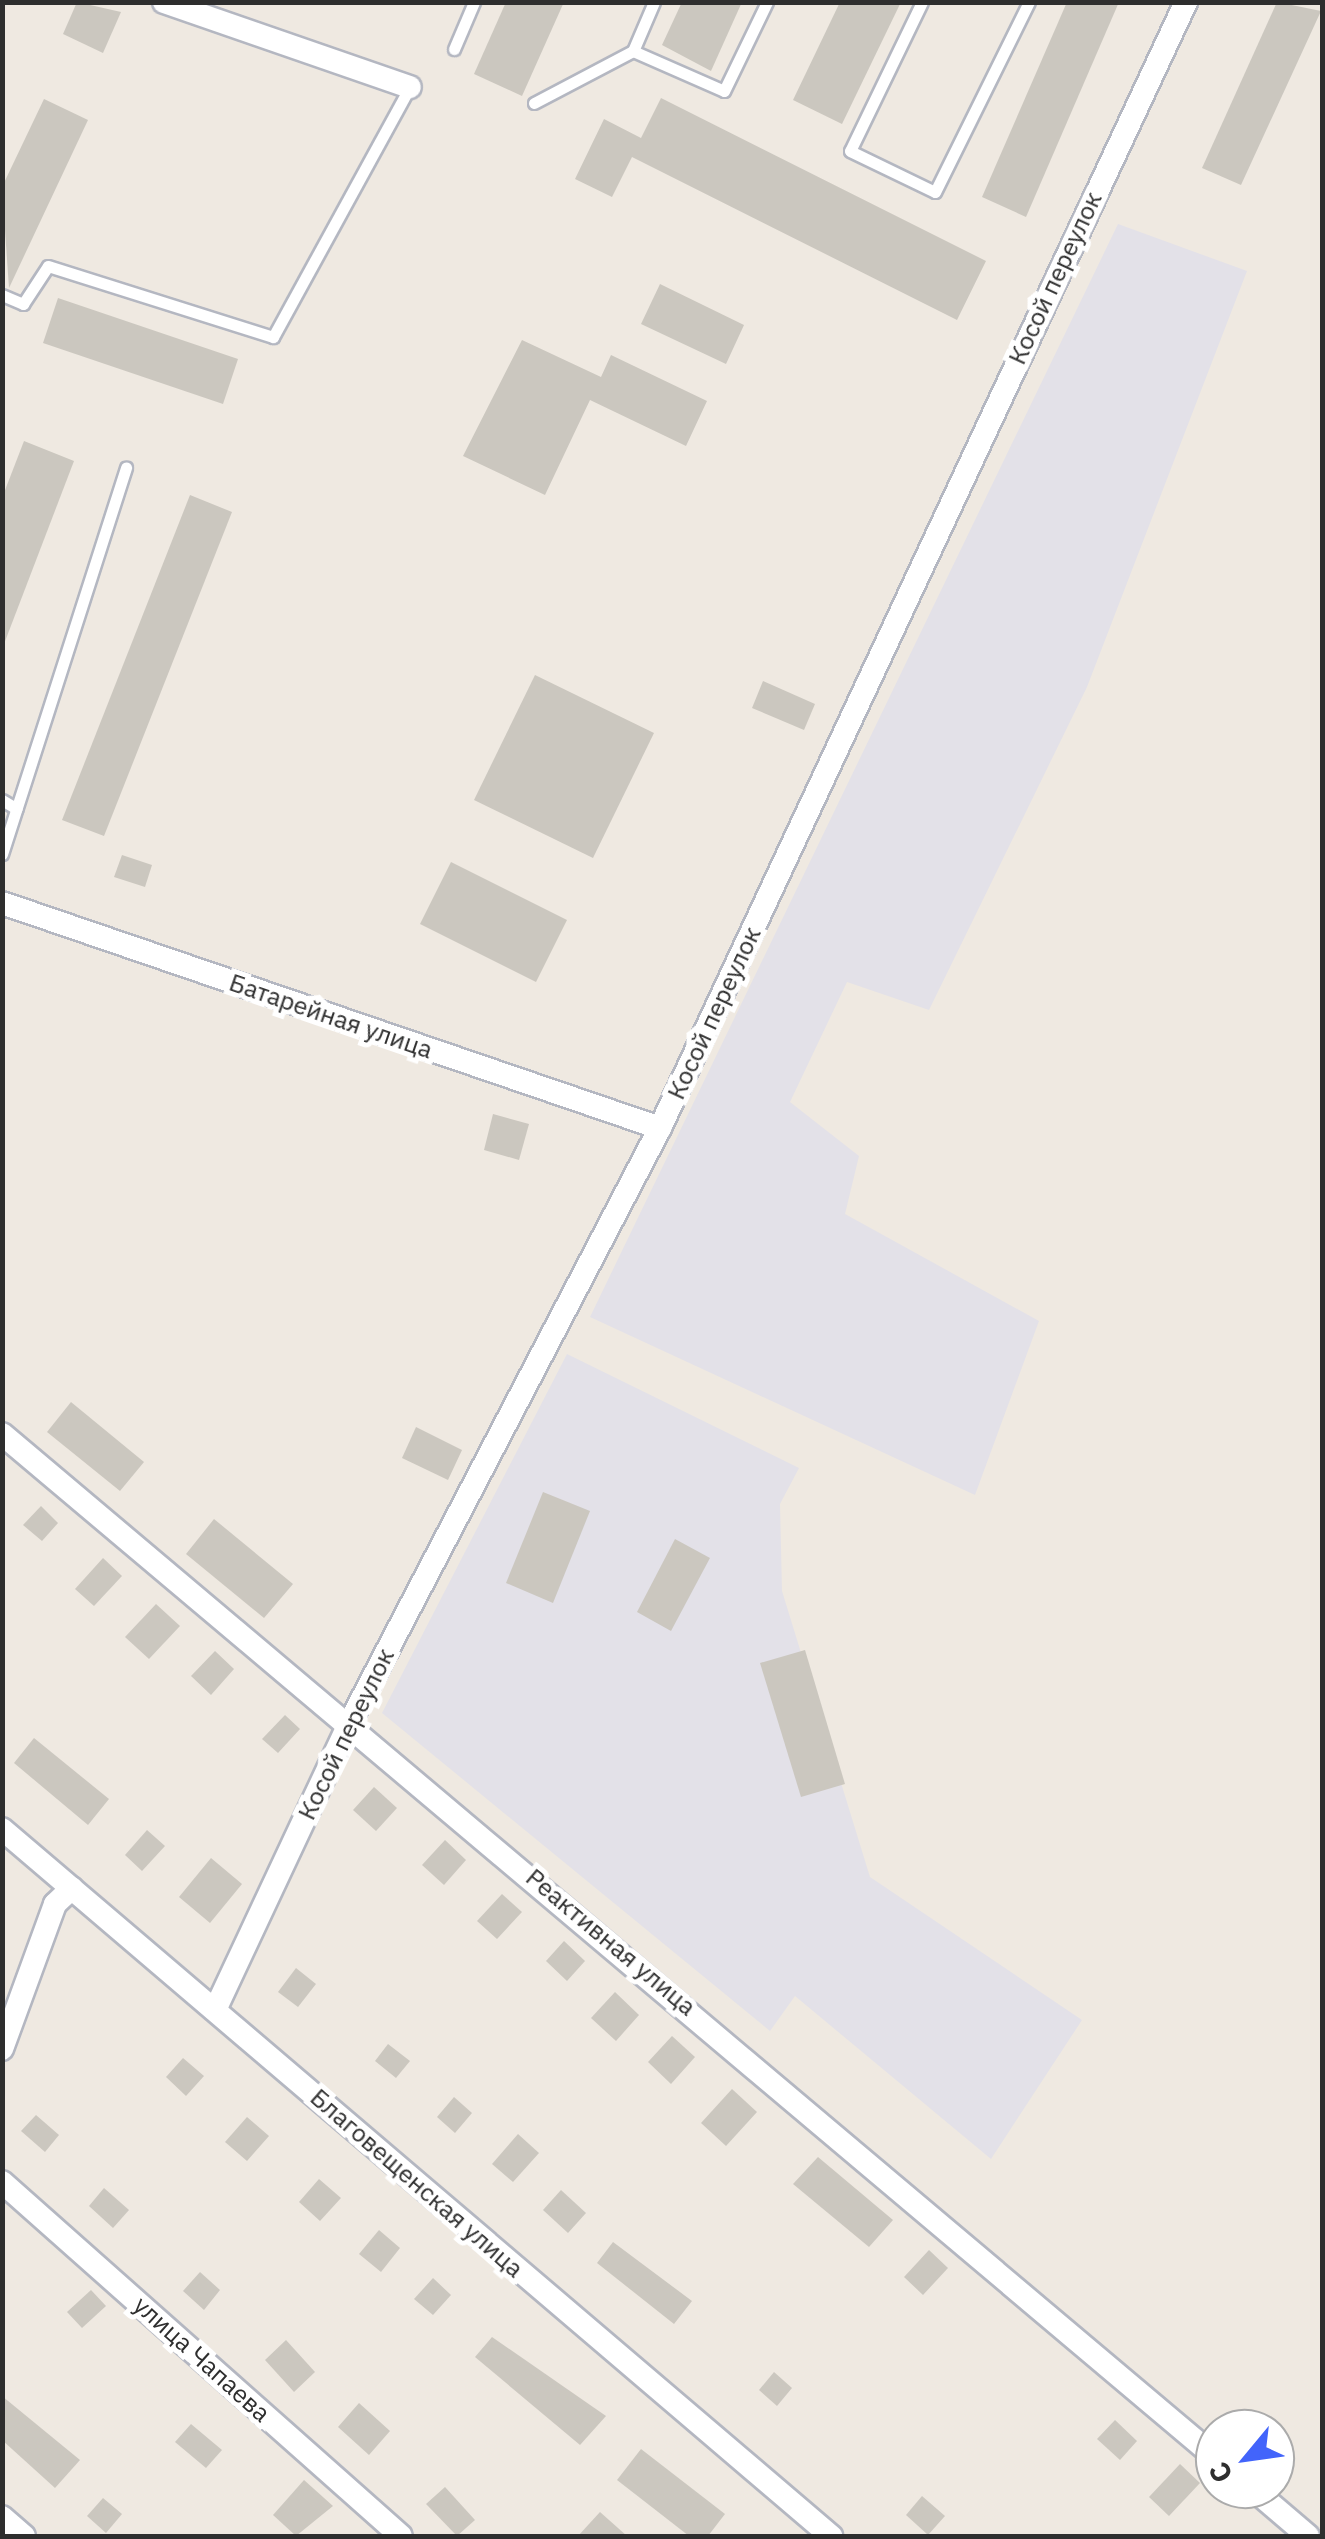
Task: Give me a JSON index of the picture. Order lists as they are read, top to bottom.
{
  "streets": {
    "street": [
      "Косой переулок",
      "Батарейная улица",
      "Реактивная улица",
      "Благовещенская улица",
      "улица Чапаева"
    ]
  },
  "crossings": [
    ["Косой переулок", "Батарейная улица"],
    ["Косой переулок", "Реактивная улица"],
    ["Косой переулок", "Благовещенская улица"]
  ],
  "north": "bottom left"
}
